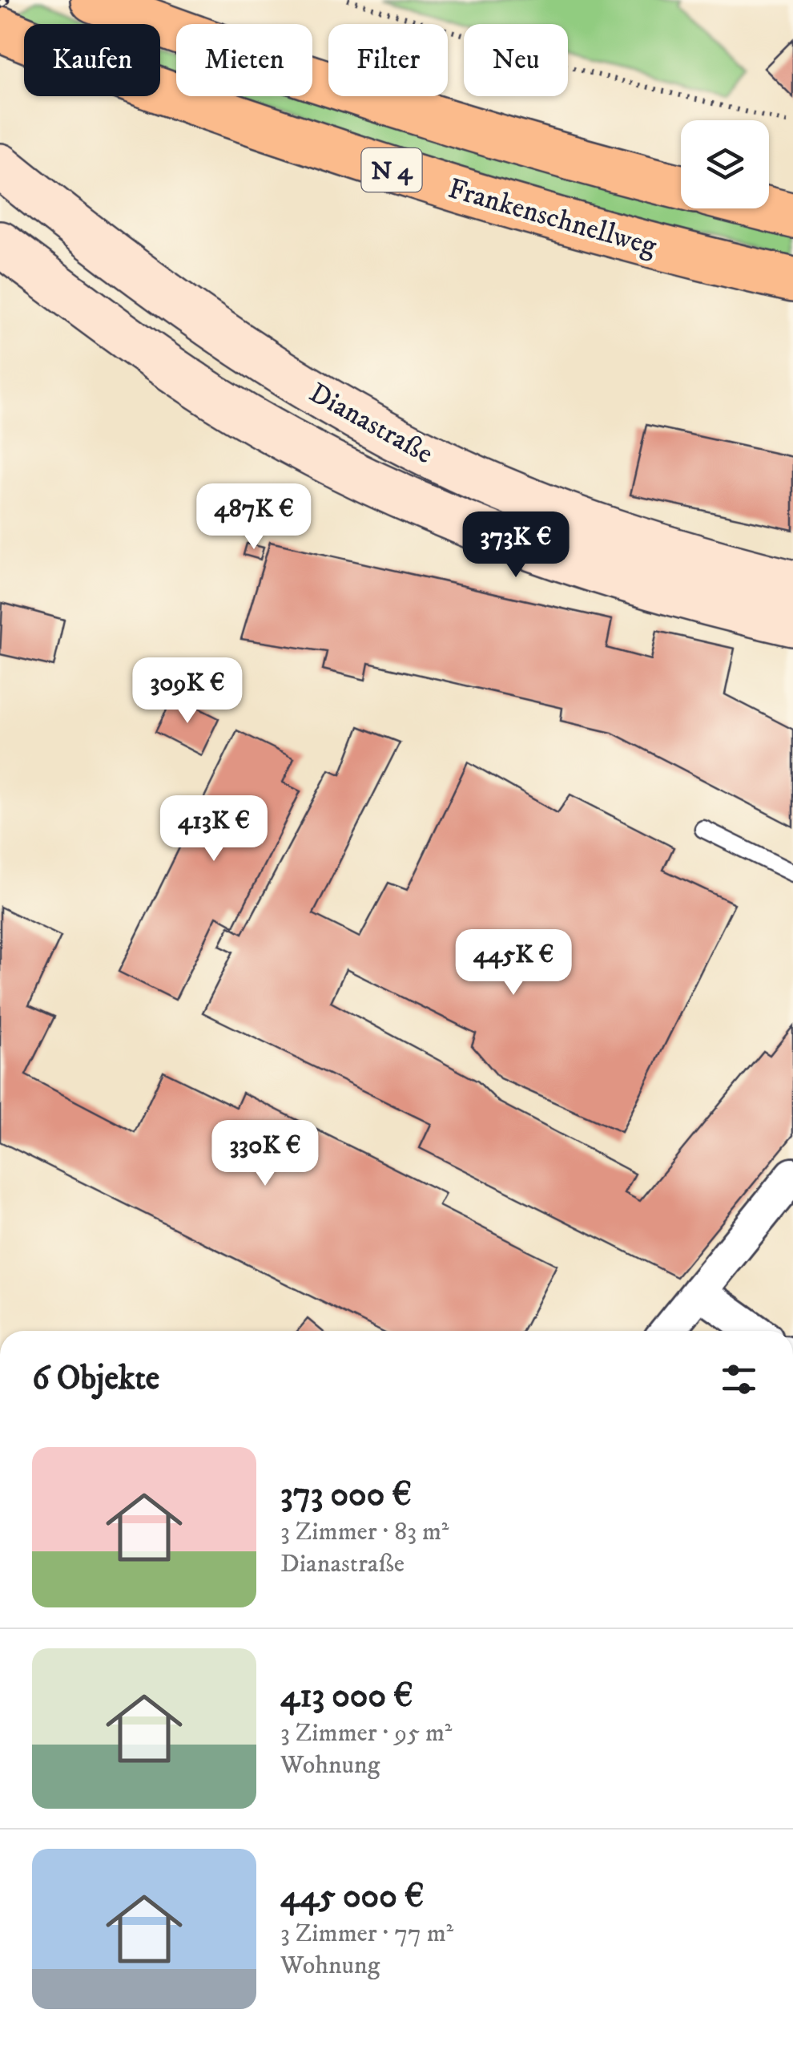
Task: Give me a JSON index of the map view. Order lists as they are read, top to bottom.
{
  "streets": {
    "highway": ["N 4", "Frankenschnellweg"],
    "main road": ["Dianastraße"]
  },
  "page": {
    "chip": [
      "Kaufen",
      "Mieten",
      "Filter",
      "Neu"
    ],
    "price": [
      "487K €",
      "373K €",
      "309K €",
      "413K €",
      "445K €",
      "330K €"
    ],
    "heading": "6 Objekte",
    "list": [
      {
        "name": "373 000 €",
        "note": "3 Zimmer · 83 m² · Dianastraße"
      },
      {
        "name": "413 000 €",
        "note": "3 Zimmer · 95 m² · Wohnung"
      },
      {
        "name": "445 000 €",
        "note": "3 Zimmer · 77 m² · Wohnung"
      }
    ]
  }
}
